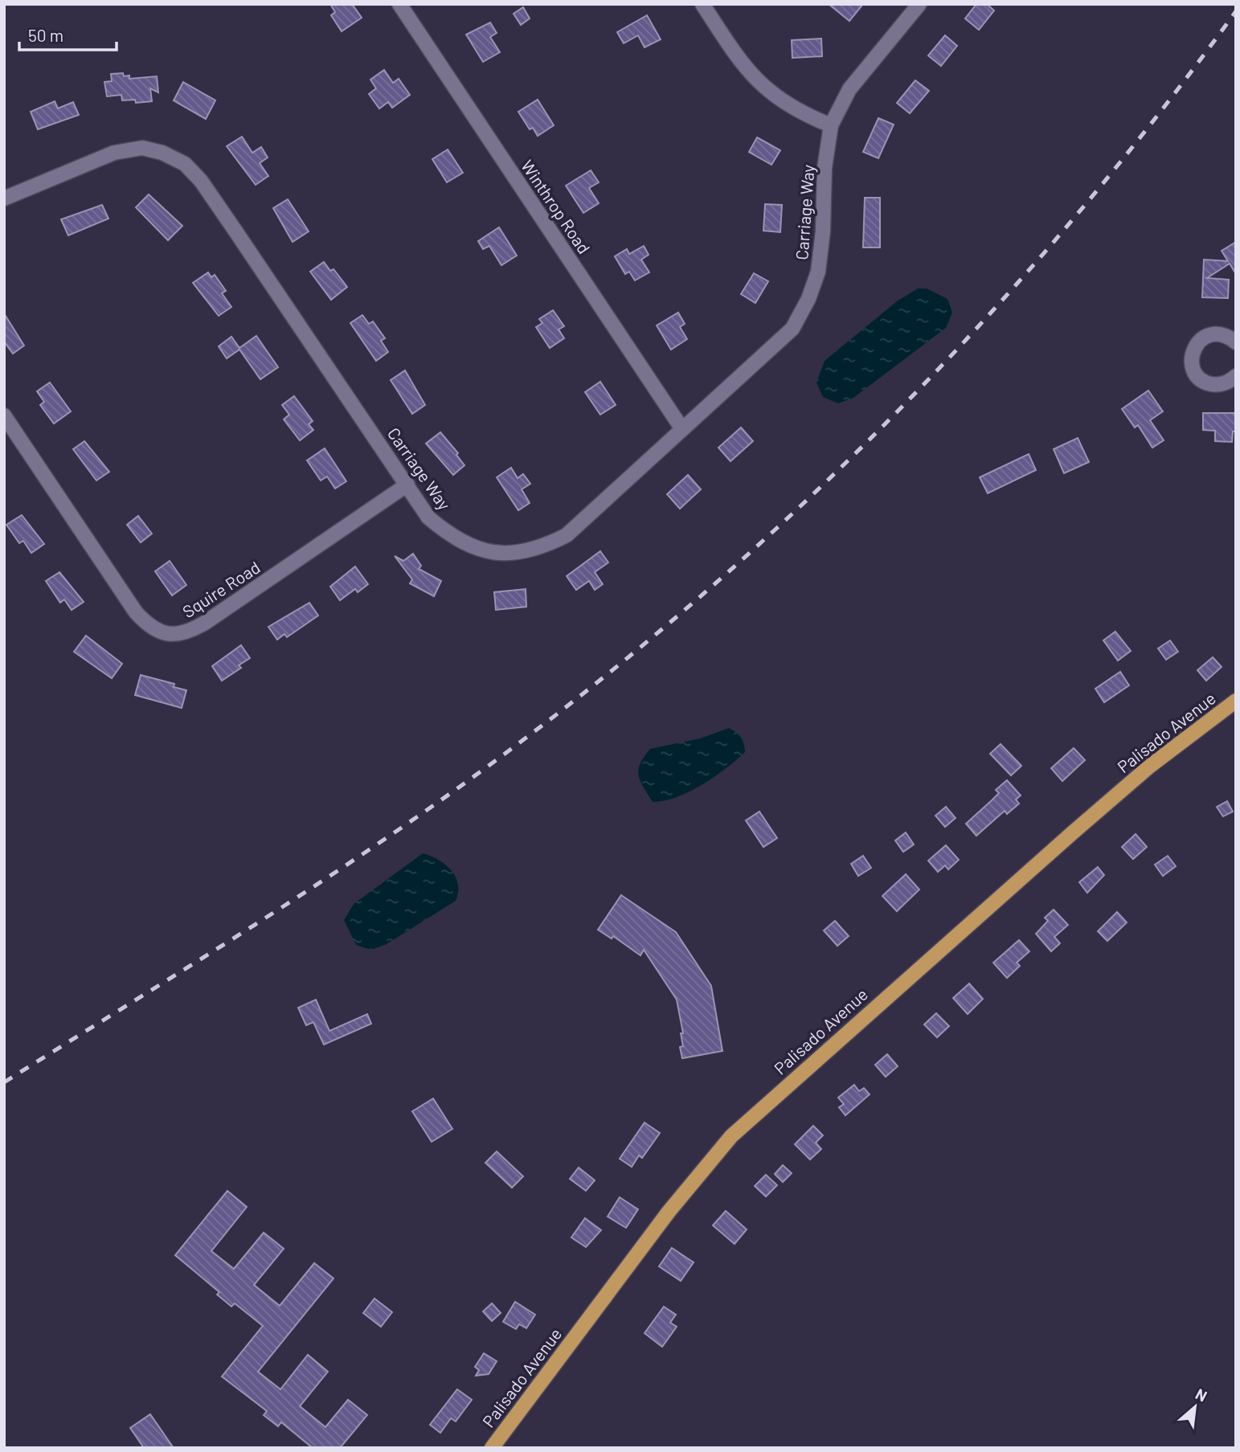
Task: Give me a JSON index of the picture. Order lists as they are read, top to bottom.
{
  "streets": {
    "main road": ["Palisado Avenue"],
    "street": ["Winthrop Road", "Carriage Way", "Squire Road"]
  },
  "crossings": [
    ["Winthrop Road", "Carriage Way"],
    ["Carriage Way", "Squire Road"]
  ],
  "scale_bar": "50 m",
  "north": "top right"
}
